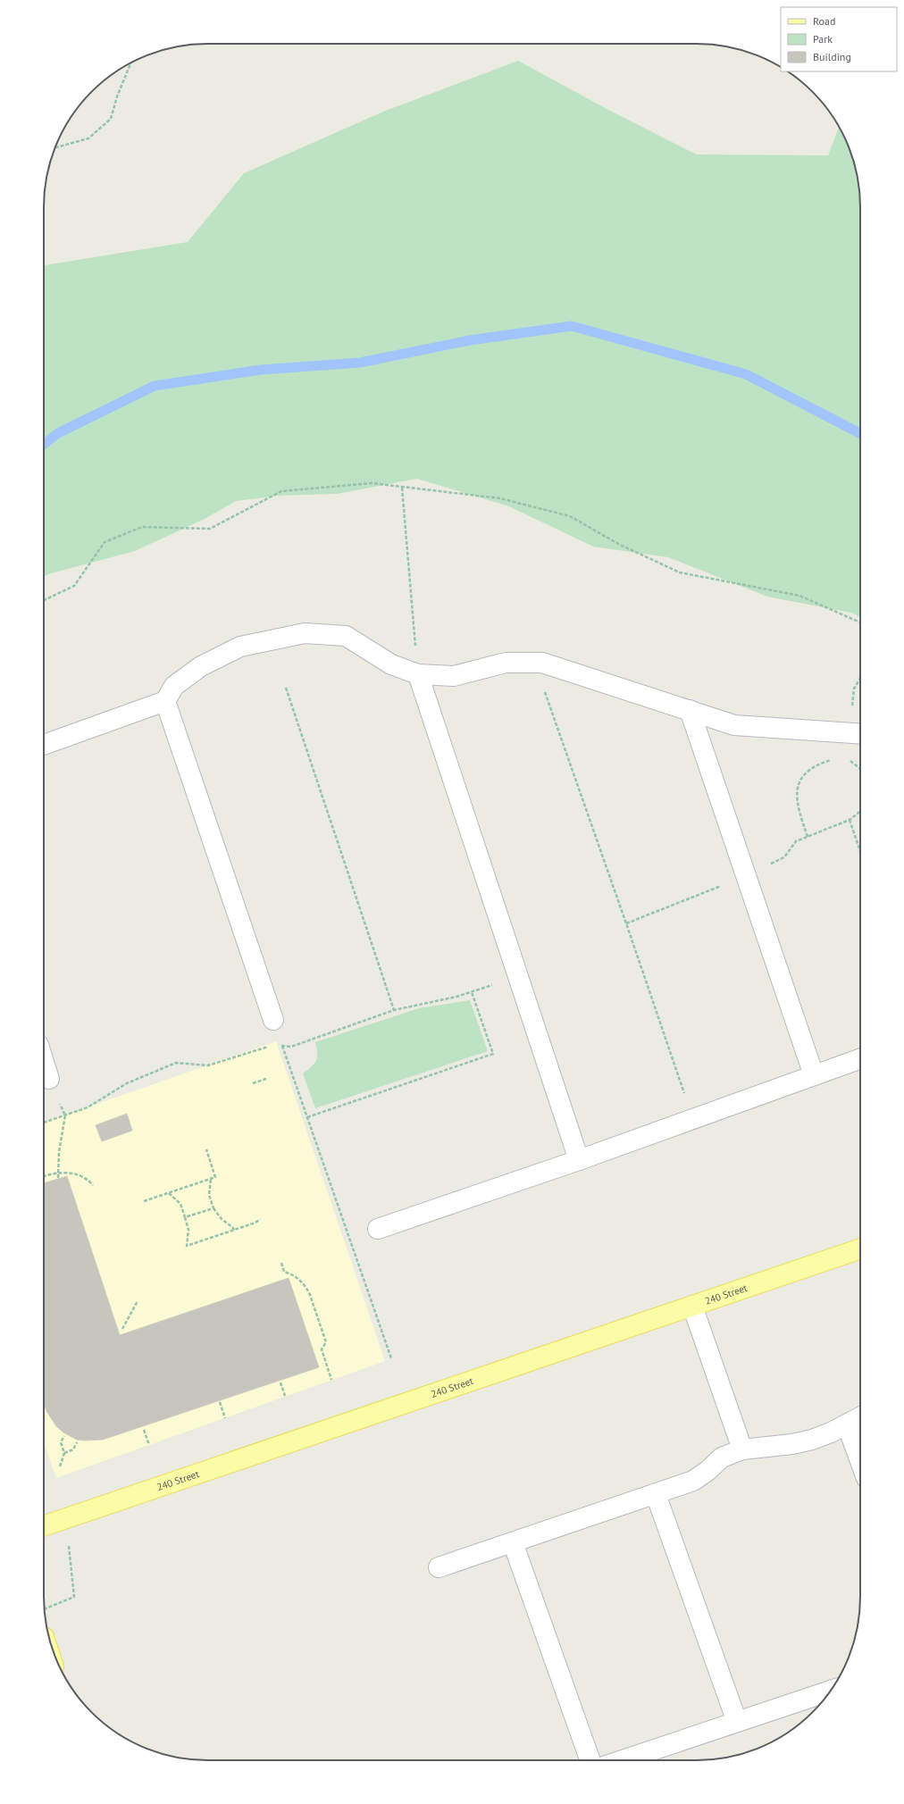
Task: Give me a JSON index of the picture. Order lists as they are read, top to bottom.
{
  "streets": {
    "main road": ["240 Street"]
  },
  "legend": ["Road", "Park", "Building"]
}
